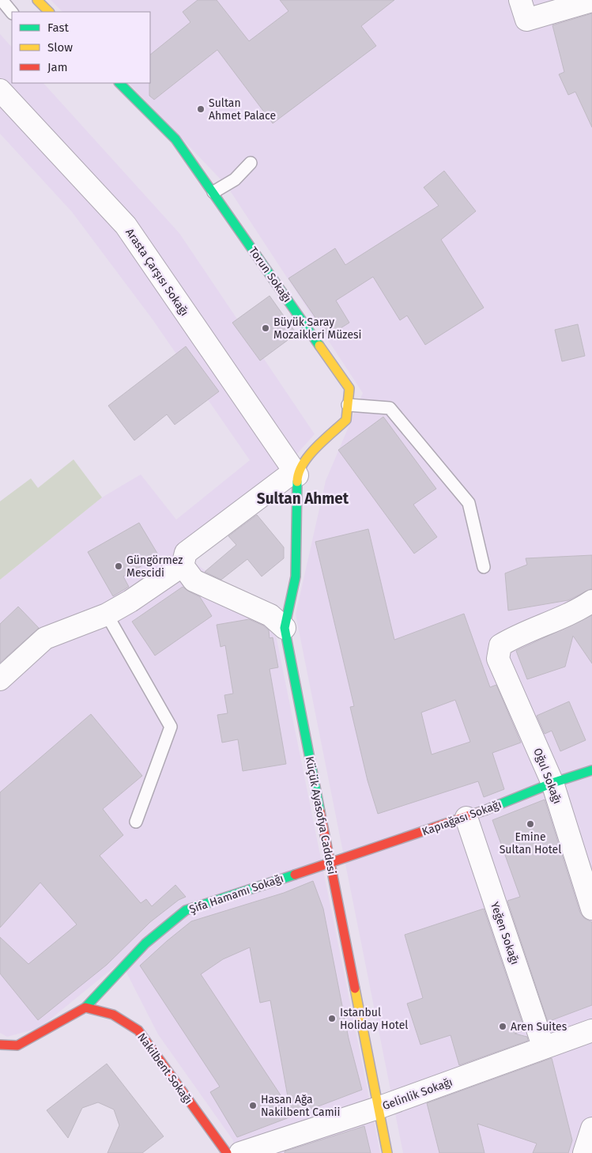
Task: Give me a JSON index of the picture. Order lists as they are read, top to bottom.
{
  "streets": {
    "street": [
      "Arasta Çarşısı Sokağı",
      "Torun Sokağı",
      "Oğul Sokağı",
      "Küçük Ayasofya Caddesi",
      "Kapıağası Sokağı",
      "Şifa Hamamı Sokağı",
      "Yeğen Sokağı",
      "Nakilbent Sokağı",
      "Gelinlik Sokağı"
    ]
  },
  "crossings": [
    ["Arasta Çarşısı Sokağı", "Torun Sokağı"],
    ["Arasta Çarşısı Sokağı", "Küçük Ayasofya Caddesi"],
    ["Torun Sokağı", "Küçük Ayasofya Caddesi"],
    ["Oğul Sokağı", "Kapıağası Sokağı"],
    ["Küçük Ayasofya Caddesi", "Kapıağası Sokağı"],
    ["Küçük Ayasofya Caddesi", "Şifa Hamamı Sokağı"],
    ["Küçük Ayasofya Caddesi", "Gelinlik Sokağı"],
    ["Kapıağası Sokağı", "Şifa Hamamı Sokağı"],
    ["Kapıağası Sokağı", "Yeğen Sokağı"],
    ["Şifa Hamamı Sokağı", "Nakilbent Sokağı"],
    ["Yeğen Sokağı", "Gelinlik Sokağı"]
  ],
  "districts": ["Sultan Ahmet"],
  "places": [
    "Sultan Ahmet Palace",
    "Büyük Saray Mozaikleri Müzesi",
    "Güngörmez Mescidi",
    "Emine Sultan Hotel",
    "Istanbul Holiday Hotel",
    "Aren Suites",
    "Hasan Ağa Nakilbent Camii"
  ],
  "legend": ["Fast", "Slow", "Jam"]
}
